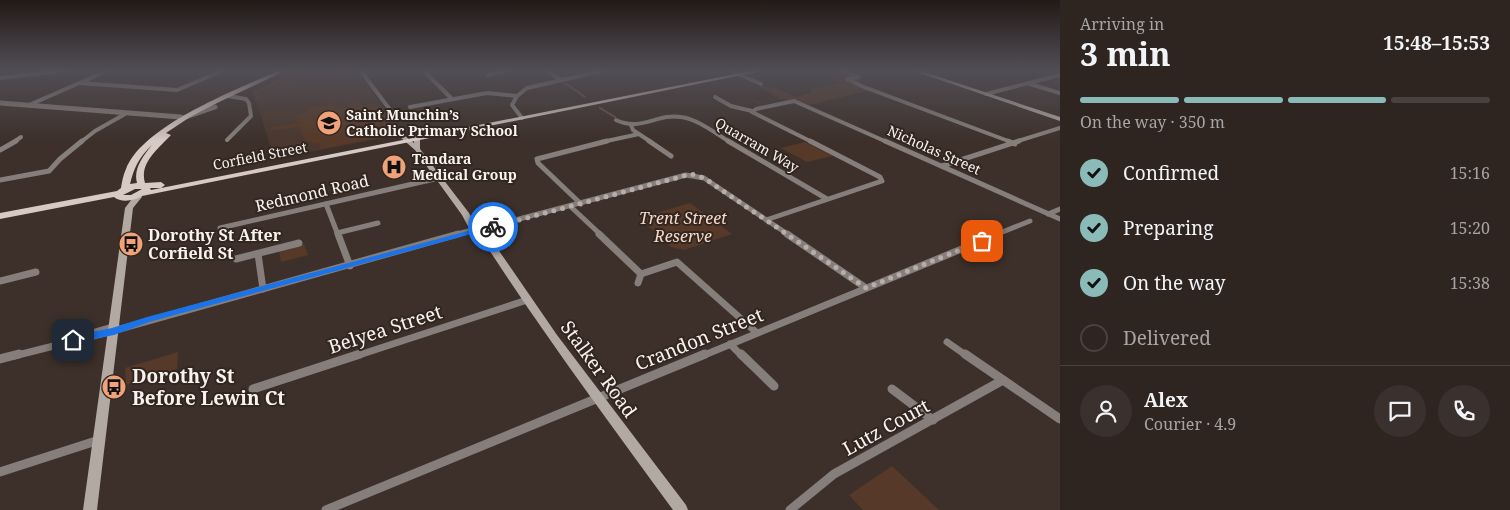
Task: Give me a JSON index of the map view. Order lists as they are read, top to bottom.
{
  "streets": {
    "main road": ["Corfield Street", "Stalker Road"],
    "street": [
      "Quarram Way",
      "Nicholas Street",
      "Redmond Road",
      "Belyea Street",
      "Crandon Street",
      "Lutz Court"
    ]
  },
  "crossings": [
    ["Corfield Street", "Stalker Road"],
    ["Redmond Road", "Stalker Road"],
    ["Belyea Street", "Stalker Road"],
    ["Crandon Street", "Stalker Road"]
  ],
  "parks": ["Trent Street Reserve"],
  "places": {
    "school or university": ["Saint Munchin’s Catholic Primary School"],
    "hospital": ["Tandara Medical Group"],
    "bus stop": ["Dorothy St After Corfield St", "Dorothy St Before Lewin Ct"]
  },
  "page": {
    "heading": ["3 min", "Arriving in", "15:48–15:53"],
    "panel": ["Alex", "Courier · 4.9"],
    "bar": "On the way · 350 m",
    "list": [
      ["Confirmed", "15:16"],
      ["Preparing", "15:20"],
      ["On the way", "15:38"],
      "Delivered"
    ]
  }
}
